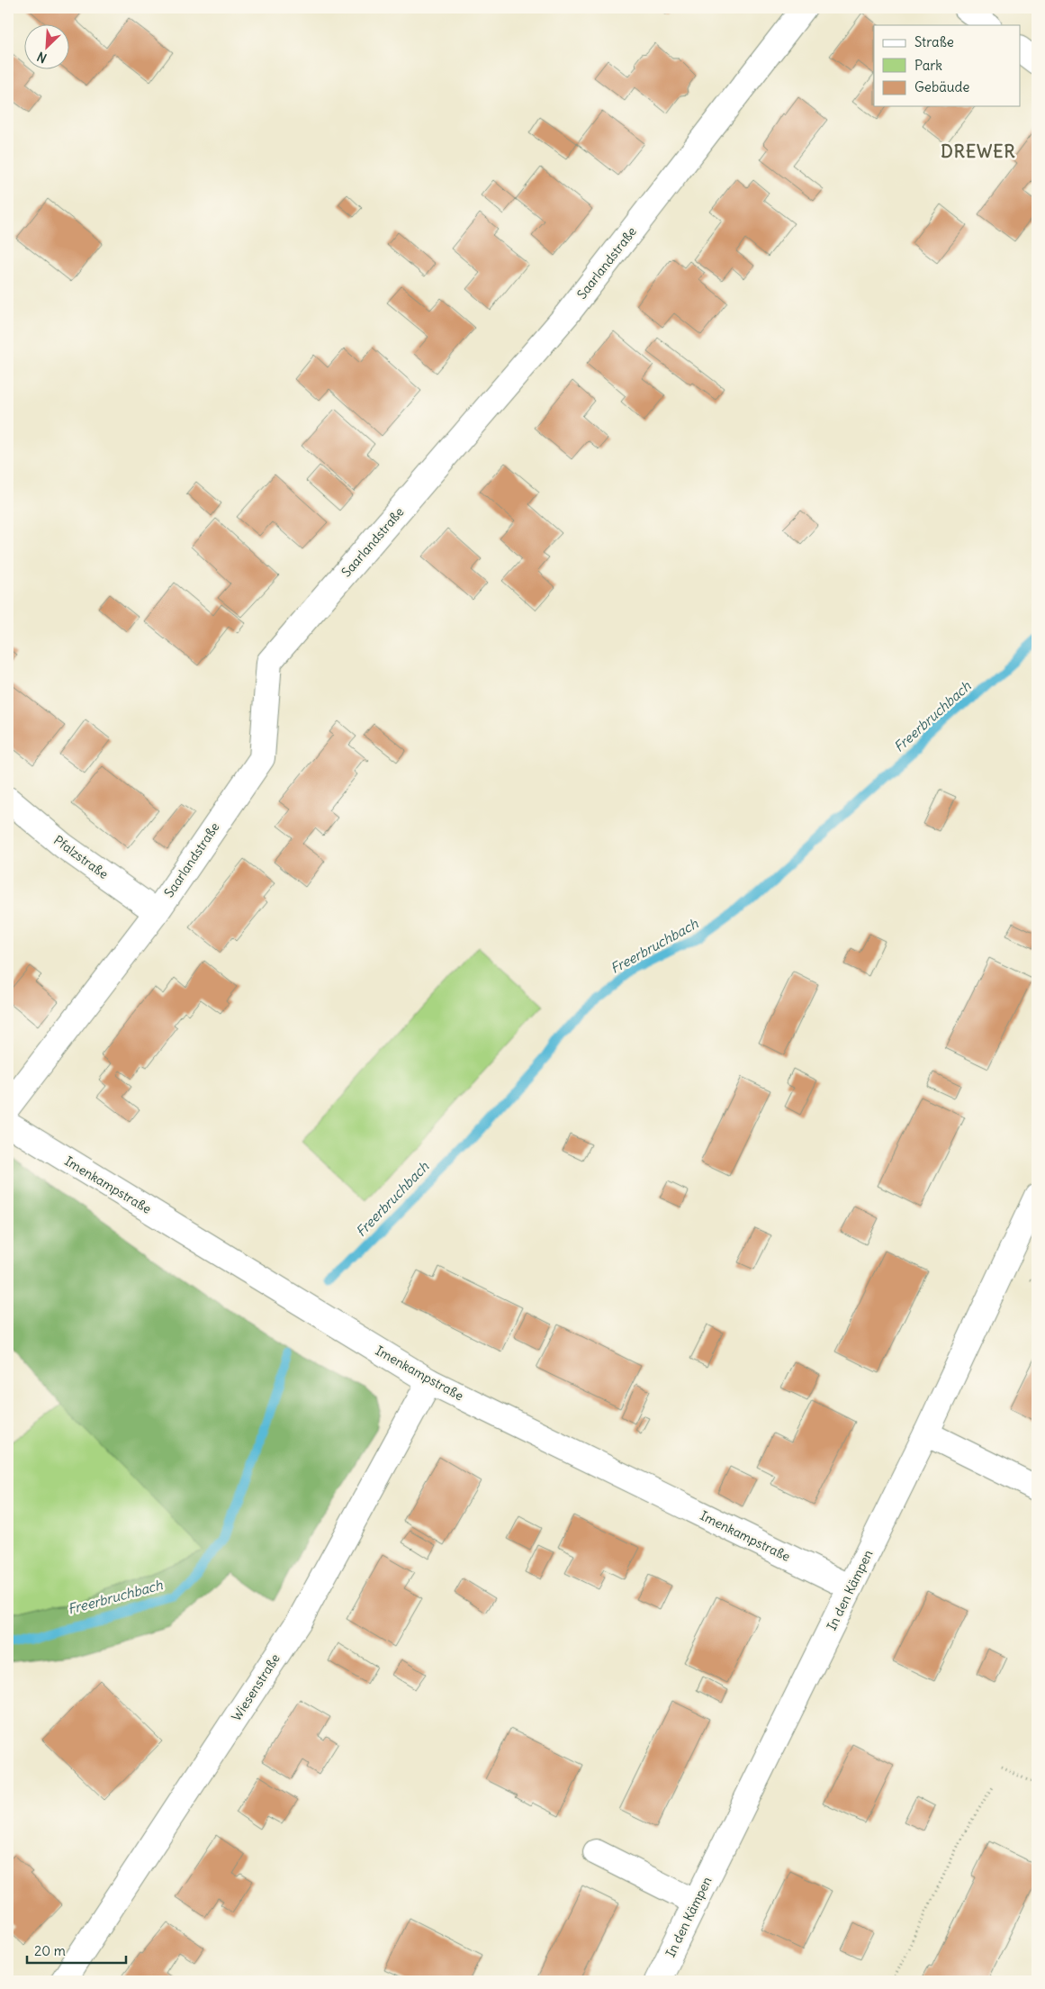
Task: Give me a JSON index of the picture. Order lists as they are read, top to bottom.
{
  "streets": {
    "street": [
      "Saarlandstraße",
      "Pfalzstraße",
      "Imenkampstraße",
      "In den Kämpen",
      "Wiesenstraße"
    ]
  },
  "crossings": [
    ["Saarlandstraße", "Pfalzstraße"],
    ["Imenkampstraße", "In den Kämpen"],
    ["Imenkampstraße", "Wiesenstraße"]
  ],
  "districts": ["DREWER"],
  "water": ["Freerbruchbach"],
  "legend": ["Straße", "Park", "Gebäude"],
  "scale_bar": "20 m",
  "north": "bottom left"
}
